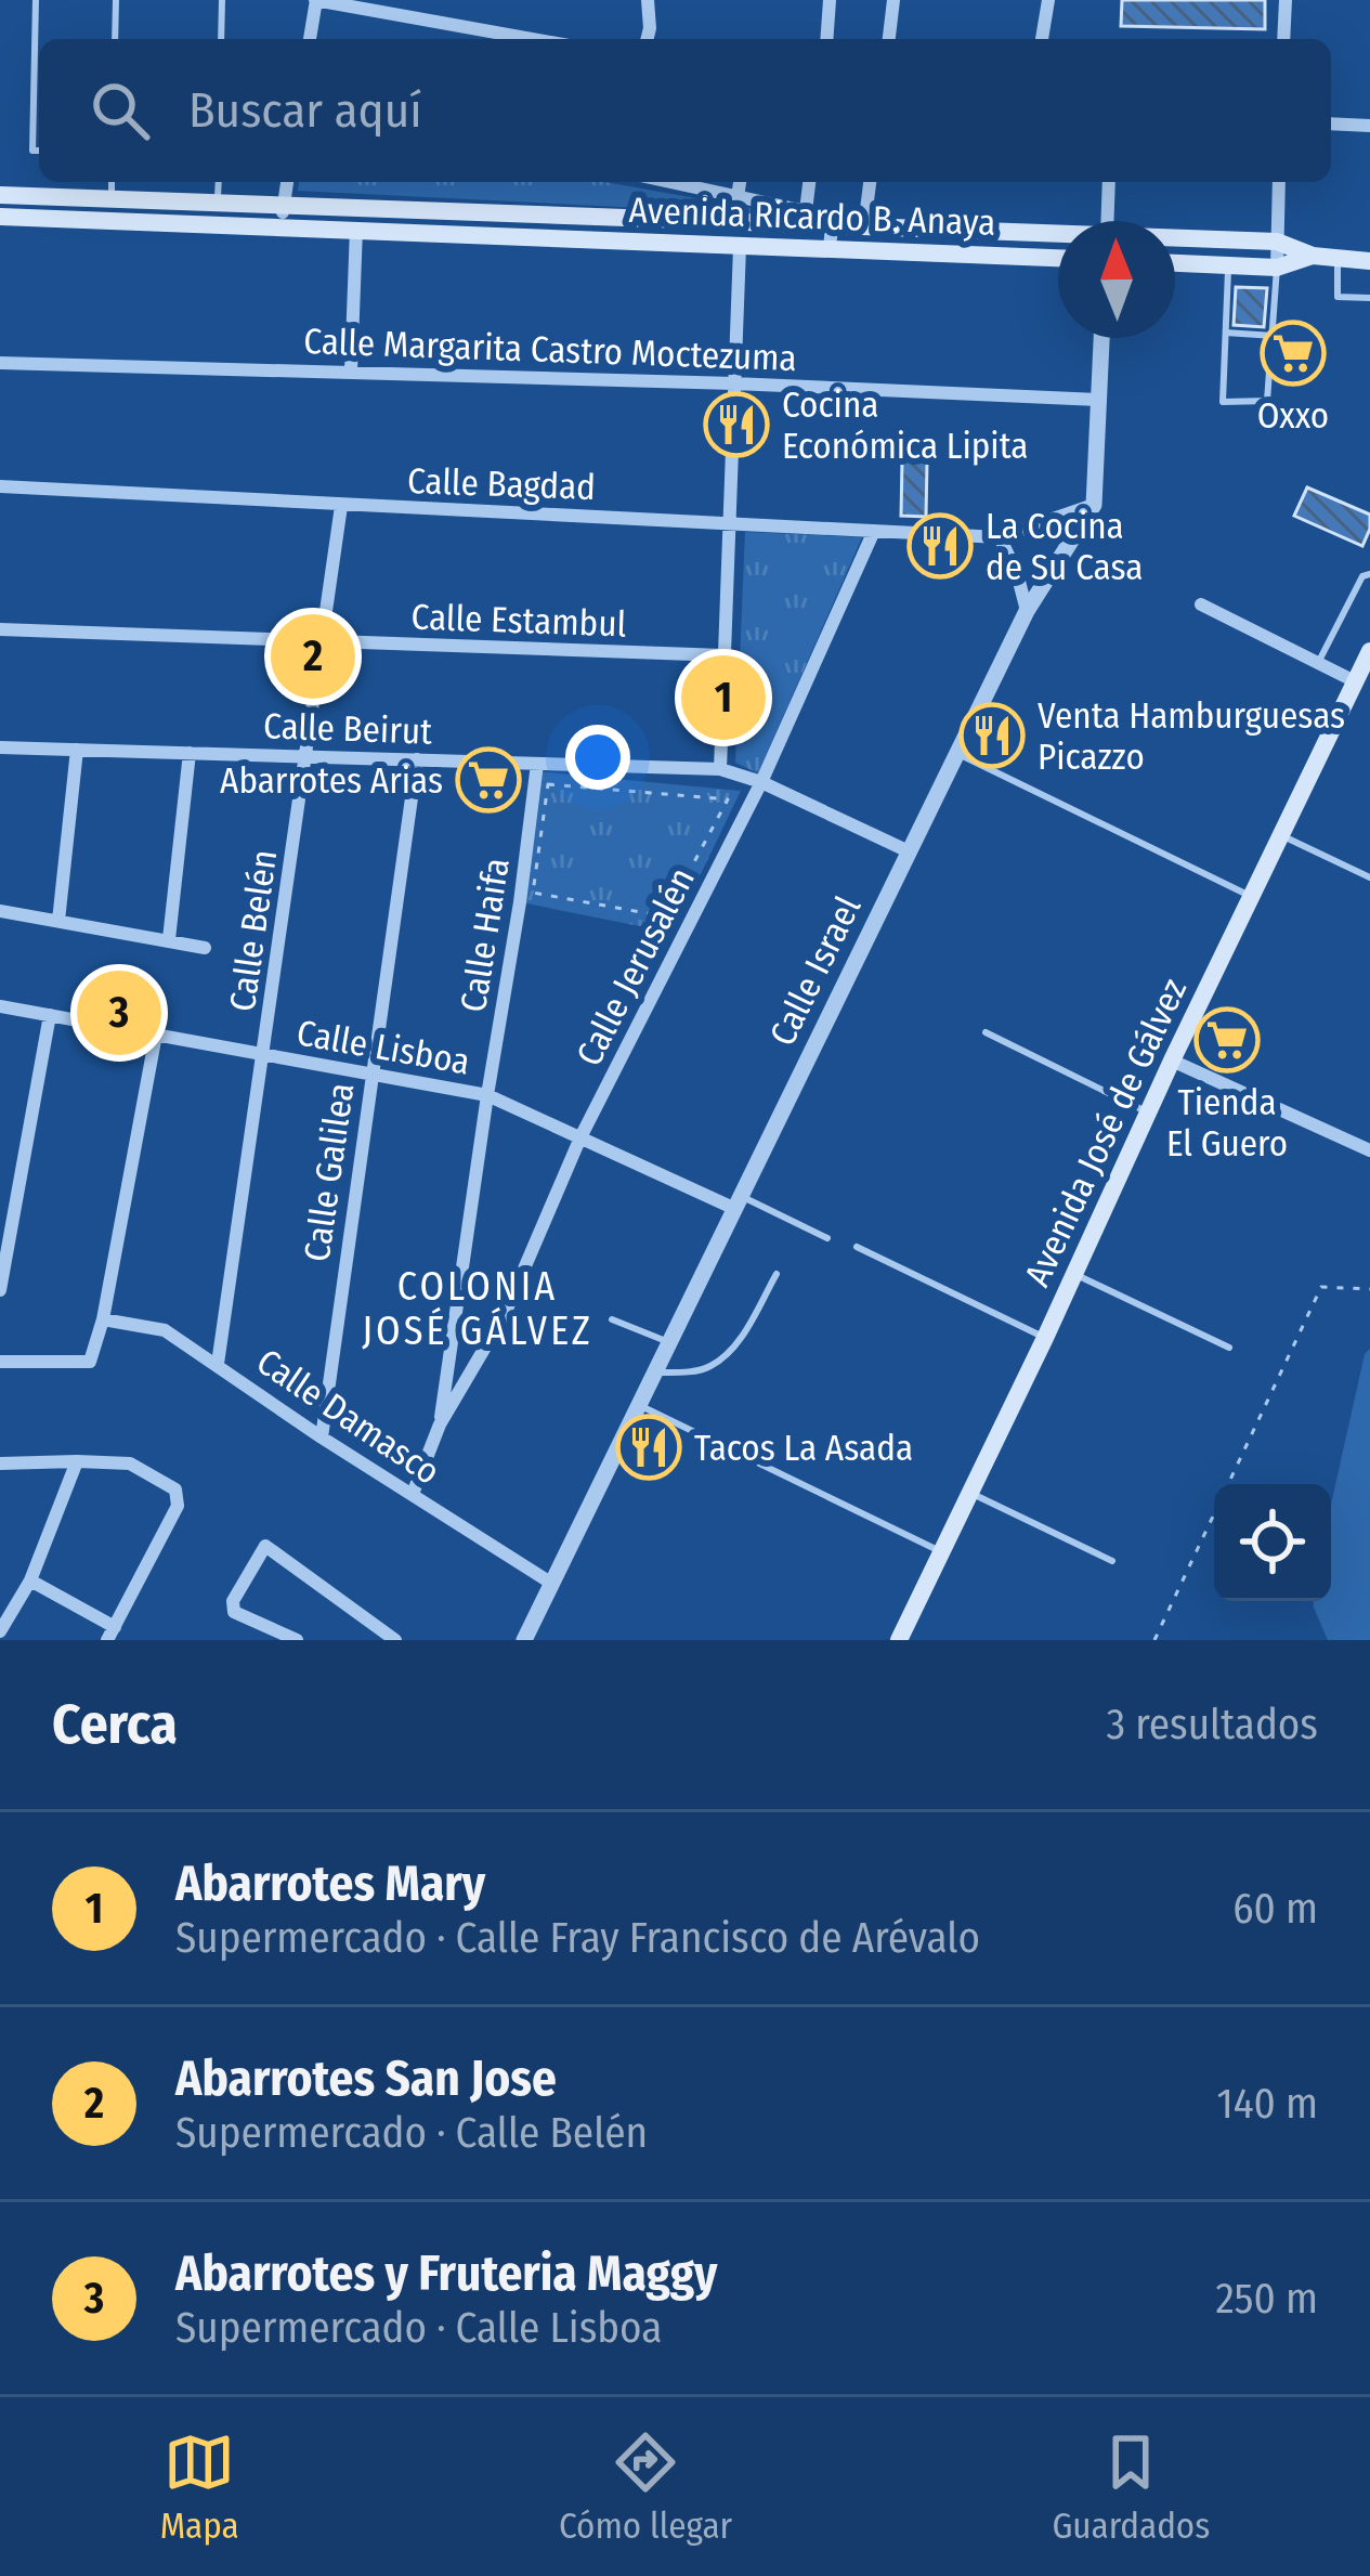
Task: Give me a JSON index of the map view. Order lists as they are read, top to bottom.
{
  "streets": {
    "main road": ["Avenida Ricardo B. Anaya", "Avenida José de Gálvez"],
    "street": [
      "Calle Margarita Castro Moctezuma",
      "Calle Bagdad",
      "Calle Estambul",
      "Calle Beirut",
      "Calle Belén",
      "Calle Haifa",
      "Calle Jerusalén",
      "Calle Israel",
      "Calle Lisboa",
      "Calle Galilea",
      "Calle Damasco"
    ]
  },
  "crossings": [
    ["Calle Bagdad", "Calle Belén"],
    ["Calle Bagdad", "Calle Jerusalén"],
    ["Calle Bagdad", "Calle Israel"],
    ["Calle Estambul", "Calle Belén"],
    ["Calle Beirut", "Calle Belén"],
    ["Calle Beirut", "Calle Haifa"],
    ["Calle Beirut", "Calle Jerusalén"],
    ["Calle Beirut", "Calle Israel"],
    ["Calle Beirut", "Calle Galilea"],
    ["Calle Belén", "Calle Lisboa"],
    ["Calle Belén", "Calle Damasco"],
    ["Calle Haifa", "Calle Jerusalén"],
    ["Calle Haifa", "Calle Lisboa"],
    ["Calle Jerusalén", "Calle Lisboa"],
    ["Calle Israel", "Calle Lisboa"],
    ["Calle Israel", "Calle Damasco"],
    ["Calle Lisboa", "Calle Galilea"],
    ["Calle Galilea", "Calle Damasco"]
  ],
  "districts": ["COLONIA JOSÉ GÁLVEZ"],
  "places": {
    "supermarket": ["Oxxo", "Abarrotes Arias", "Tienda El Guero"],
    "restaurant": [
      "Cocina Económica Lipita",
      "La Cocina de Su Casa",
      "Venta Hamburguesas Picazzo",
      "Tacos La Asada"
    ]
  },
  "north": "top",
  "page": {
    "search": "Buscar aquí",
    "pins": ["2", "1", "3"],
    "heading": ["Cerca", "3 resultados"],
    "list": [
      {
        "mark": "1",
        "name": "Abarrotes Mary",
        "note": "Supermercado · Calle Fray Francisco de Arévalo",
        "value": "60 m"
      },
      {
        "mark": "2",
        "name": "Abarrotes San Jose",
        "note": "Supermercado · Calle Belén",
        "value": "140 m"
      },
      {
        "mark": "3",
        "name": "Abarrotes y Fruteria Maggy",
        "note": "Supermercado · Calle Lisboa",
        "value": "250 m"
      }
    ],
    "nav": ["Mapa", "Cómo llegar", "Guardados"]
  }
}
